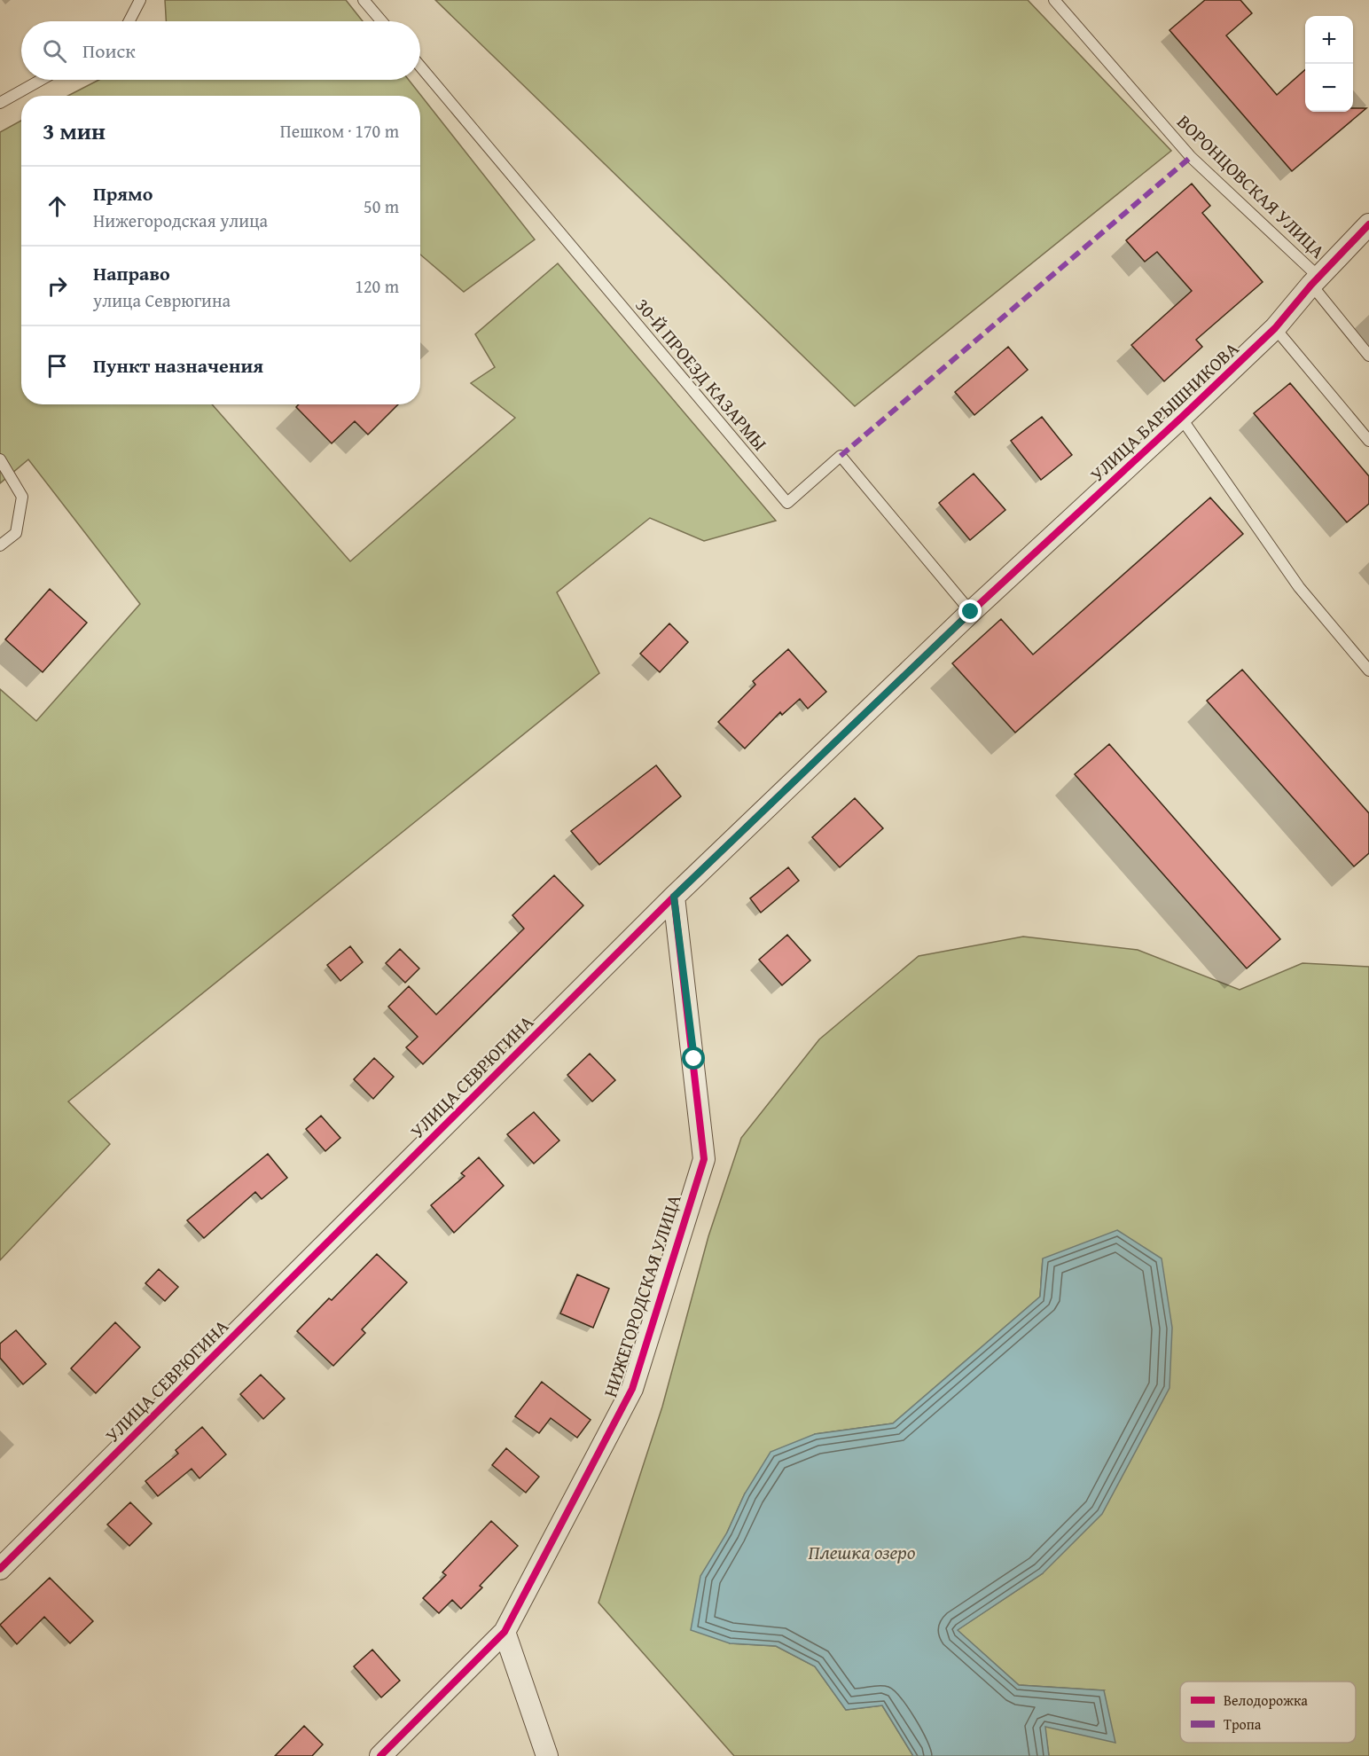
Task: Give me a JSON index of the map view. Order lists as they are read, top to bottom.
{
  "streets": {
    "street": ["УЛИЦА БАРЫШНИКОВА", "УЛИЦА СЕВРЮГИНА", "НИЖЕГОРОДСКАЯ УЛИЦА"],
    "lane": ["ВОРОНЦОВСКАЯ УЛИЦА", "30-Й ПРОЕЗД КАЗАРМЫ"]
  },
  "crossings": [
    ["ВОРОНЦОВСКАЯ УЛИЦА", "УЛИЦА БАРЫШНИКОВА"],
    ["30-Й ПРОЕЗД КАЗАРМЫ", "УЛИЦА БАРЫШНИКОВА"],
    ["30-Й ПРОЕЗД КАЗАРМЫ", "УЛИЦА СЕВРЮГИНА"],
    ["УЛИЦА БАРЫШНИКОВА", "УЛИЦА СЕВРЮГИНА"],
    ["УЛИЦА СЕВРЮГИНА", "НИЖЕГОРОДСКАЯ УЛИЦА"]
  ],
  "water": ["Плешка озеро"],
  "legend": ["Велодорожка", "Тропа"],
  "page": {
    "map_buttons": ["+", "−"],
    "search": "Поиск",
    "heading": ["3 мин", "Пешком · 170 m"],
    "list": [
      ["Прямо", "Нижегородская улица", "50 m"],
      ["Направо", "улица Севрюгина", "120 m"],
      "Пункт назначения"
    ]
  }
}
